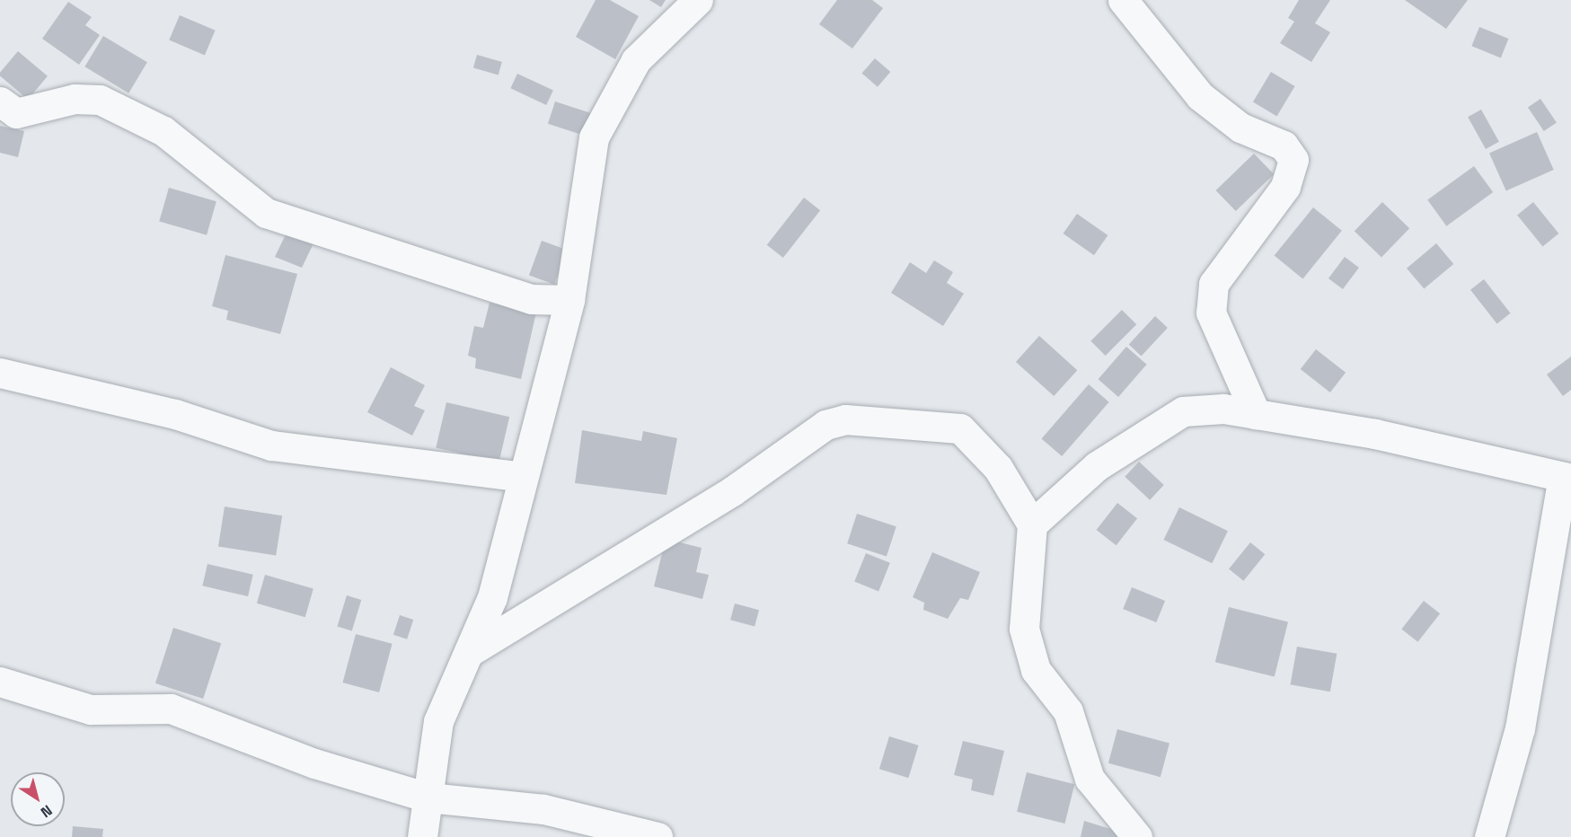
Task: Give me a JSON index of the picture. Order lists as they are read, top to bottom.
{
  "north": "bottom right"
}
